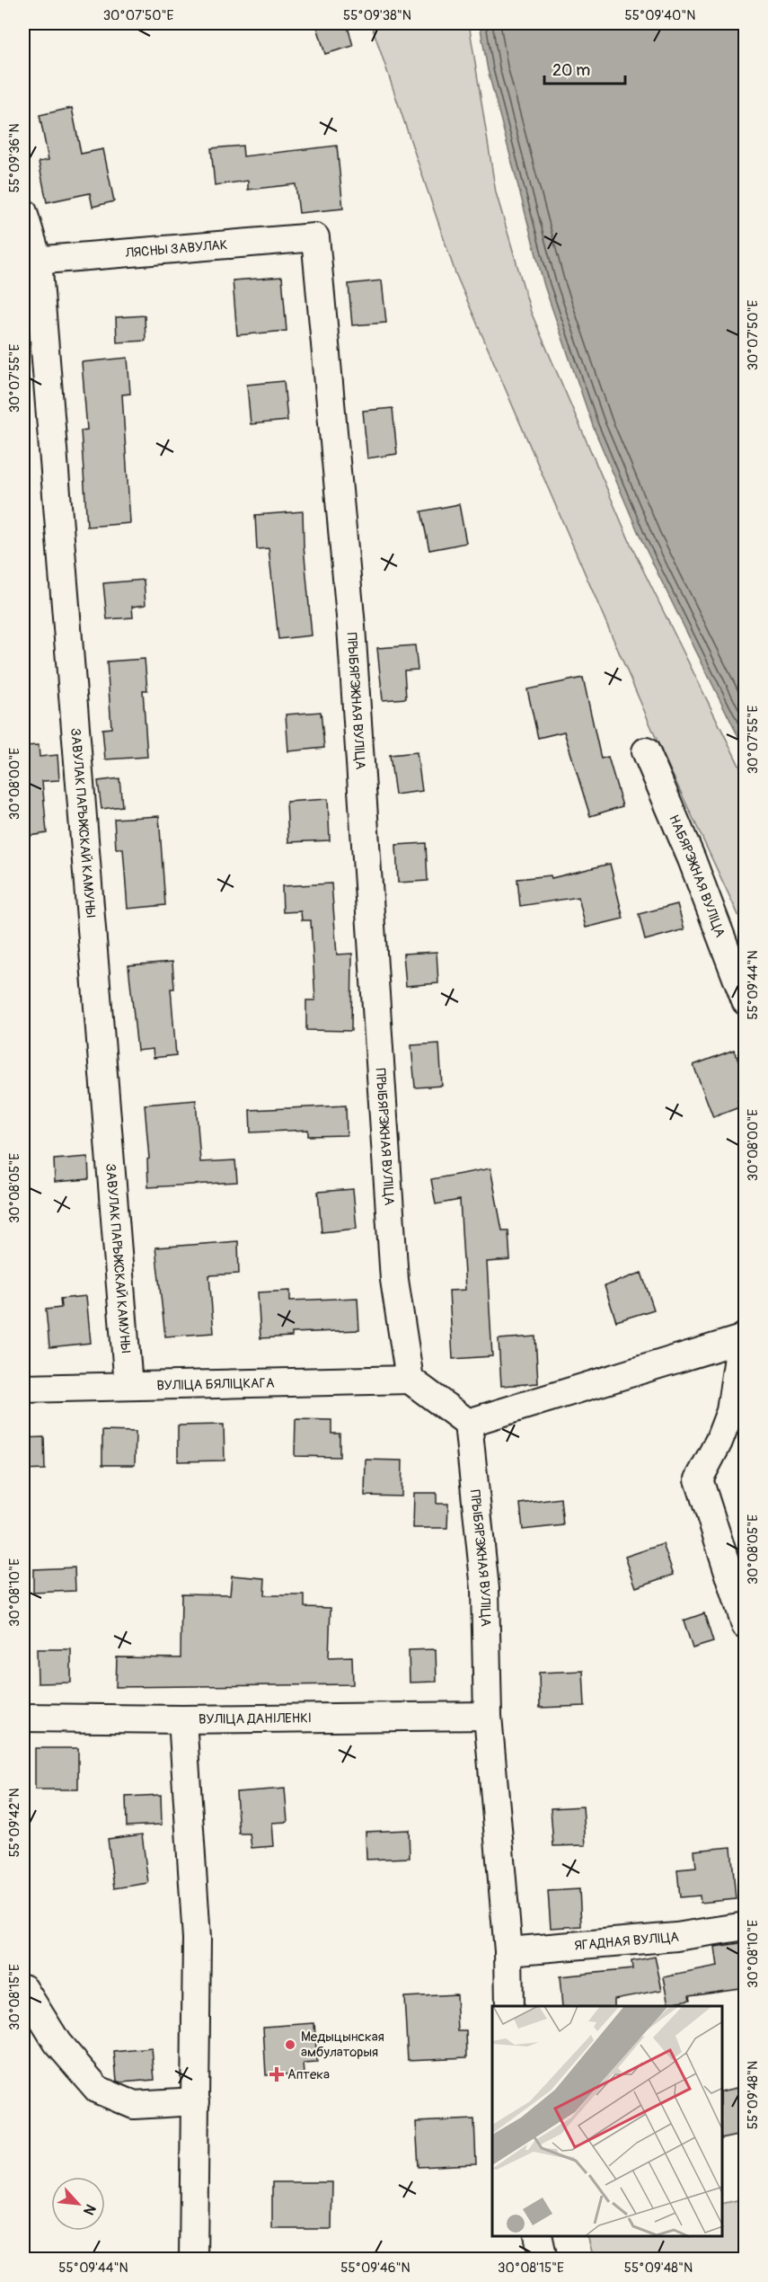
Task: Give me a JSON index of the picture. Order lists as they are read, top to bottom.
{
  "streets": {
    "street": [
      "ЛЯСНЫ ЗАВУЛАК",
      "ПРЫБЯРЭЖНАЯ ВУЛІЦА",
      "ЗАВУЛАК ПАРЫЖСКАЙ КАМУНЫ",
      "НАБЯРЭЖНАЯ ВУЛІЦА",
      "ВУЛІЦА БЯЛІЦКАГА",
      "ВУЛІЦА ДАНІЛЕНКІ",
      "ЯГАДНАЯ ВУЛІЦА"
    ]
  },
  "crossings": [
    ["ЛЯСНЫ ЗАВУЛАК", "ПРЫБЯРЭЖНАЯ ВУЛІЦА"],
    ["ЛЯСНЫ ЗАВУЛАК", "ЗАВУЛАК ПАРЫЖСКАЙ КАМУНЫ"],
    ["ПРЫБЯРЭЖНАЯ ВУЛІЦА", "ВУЛІЦА БЯЛІЦКАГА"],
    ["ПРЫБЯРЭЖНАЯ ВУЛІЦА", "ВУЛІЦА ДАНІЛЕНКІ"],
    ["ПРЫБЯРЭЖНАЯ ВУЛІЦА", "ЯГАДНАЯ ВУЛІЦА"],
    ["ЗАВУЛАК ПАРЫЖСКАЙ КАМУНЫ", "ВУЛІЦА БЯЛІЦКАГА"]
  ],
  "places": {
    "other": ["Медыцынская амбулаторыя"],
    "health": ["Аптека"]
  },
  "scale_bar": "20 m",
  "north": "bottom right",
  "coordinates": [
    "30°07'50\"E",
    "55°09'38\"N",
    "55°09'40\"N",
    "55°09'36\"N",
    "30°07'55\"E",
    "30°08'00\"E",
    "55°09'44\"N",
    "30°08'05\"E",
    "30°08'10\"E",
    "55°09'42\"N",
    "30°08'15\"E",
    "55°09'48\"N",
    "55°09'46\"N"
  ]
}
